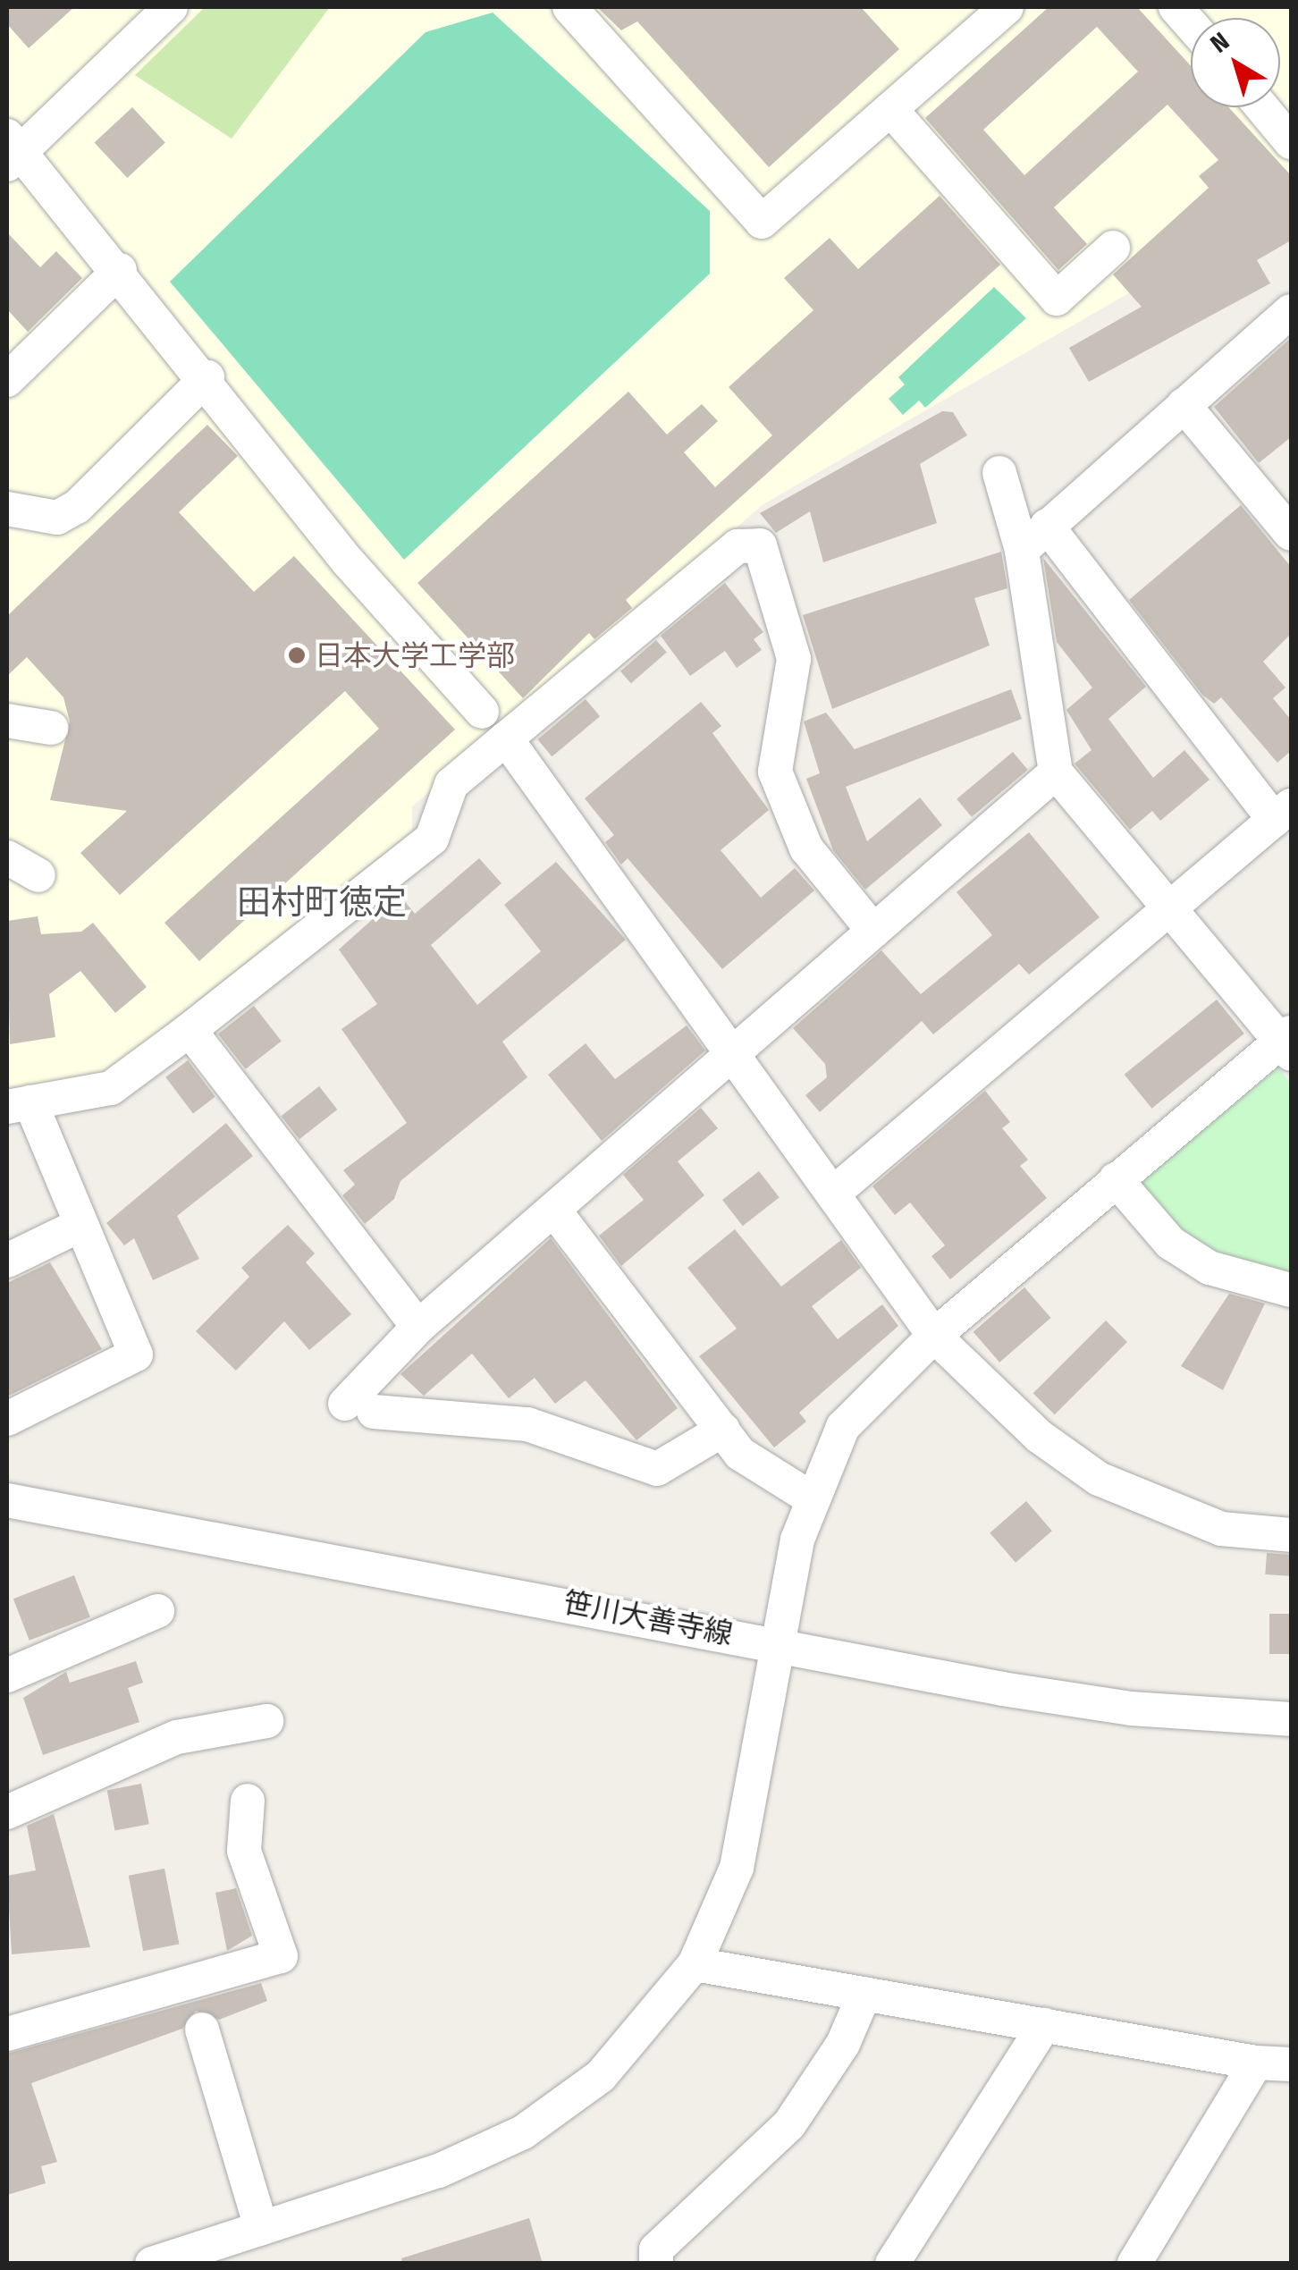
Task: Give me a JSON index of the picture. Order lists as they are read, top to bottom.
{
  "streets": {
    "street": ["笹川大善寺線"]
  },
  "districts": ["田村町徳定"],
  "places": ["日本大学工学部"],
  "north": "top left"
}
